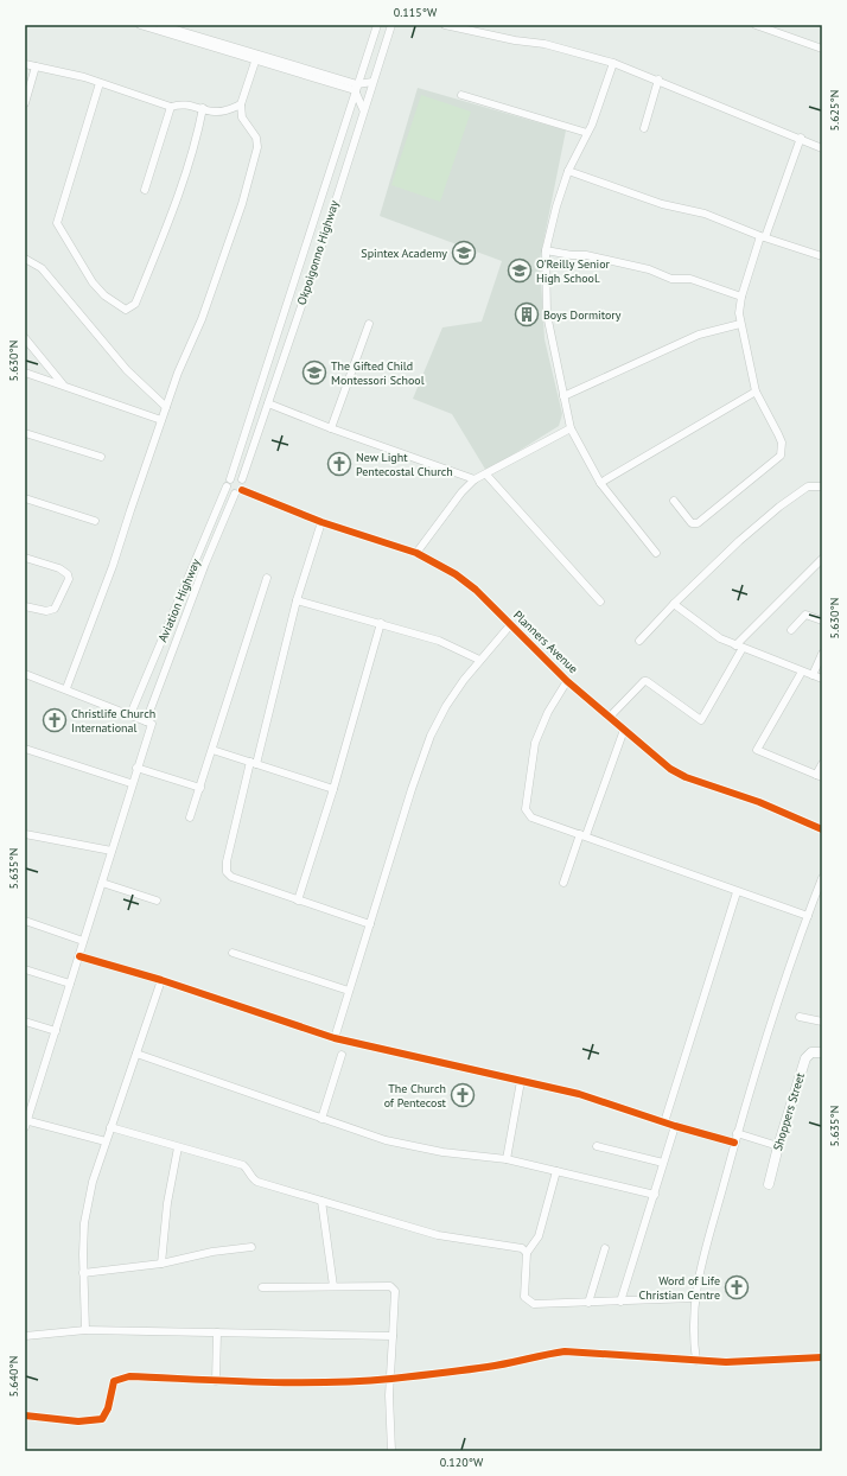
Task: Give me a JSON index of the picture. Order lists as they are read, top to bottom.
{
  "streets": {
    "street": [
      "Okpoigonno Highway",
      "Aviation Highway",
      "Planners Avenue",
      "Shoppers Street"
    ]
  },
  "crossings": [
    ["Okpoigonno Highway", "Aviation Highway"],
    ["Okpoigonno Highway", "Planners Avenue"],
    ["Aviation Highway", "Planners Avenue"]
  ],
  "places": {
    "school or university": ["Spintex Academy", "O'Reilly Senior High School.", "The Gifted Child Montessori School"],
    "building": ["Boys Dormitory"],
    "church": [
      "New Light Pentecostal Church",
      "Christlife Church International",
      "The Church of Pentecost",
      "Word of Life Christian Centre"
    ]
  },
  "coordinates": [
    "0.115°W",
    "5.625°N",
    "5.630°N",
    "5.635°N",
    "5.640°N",
    "0.120°W"
  ]
}
